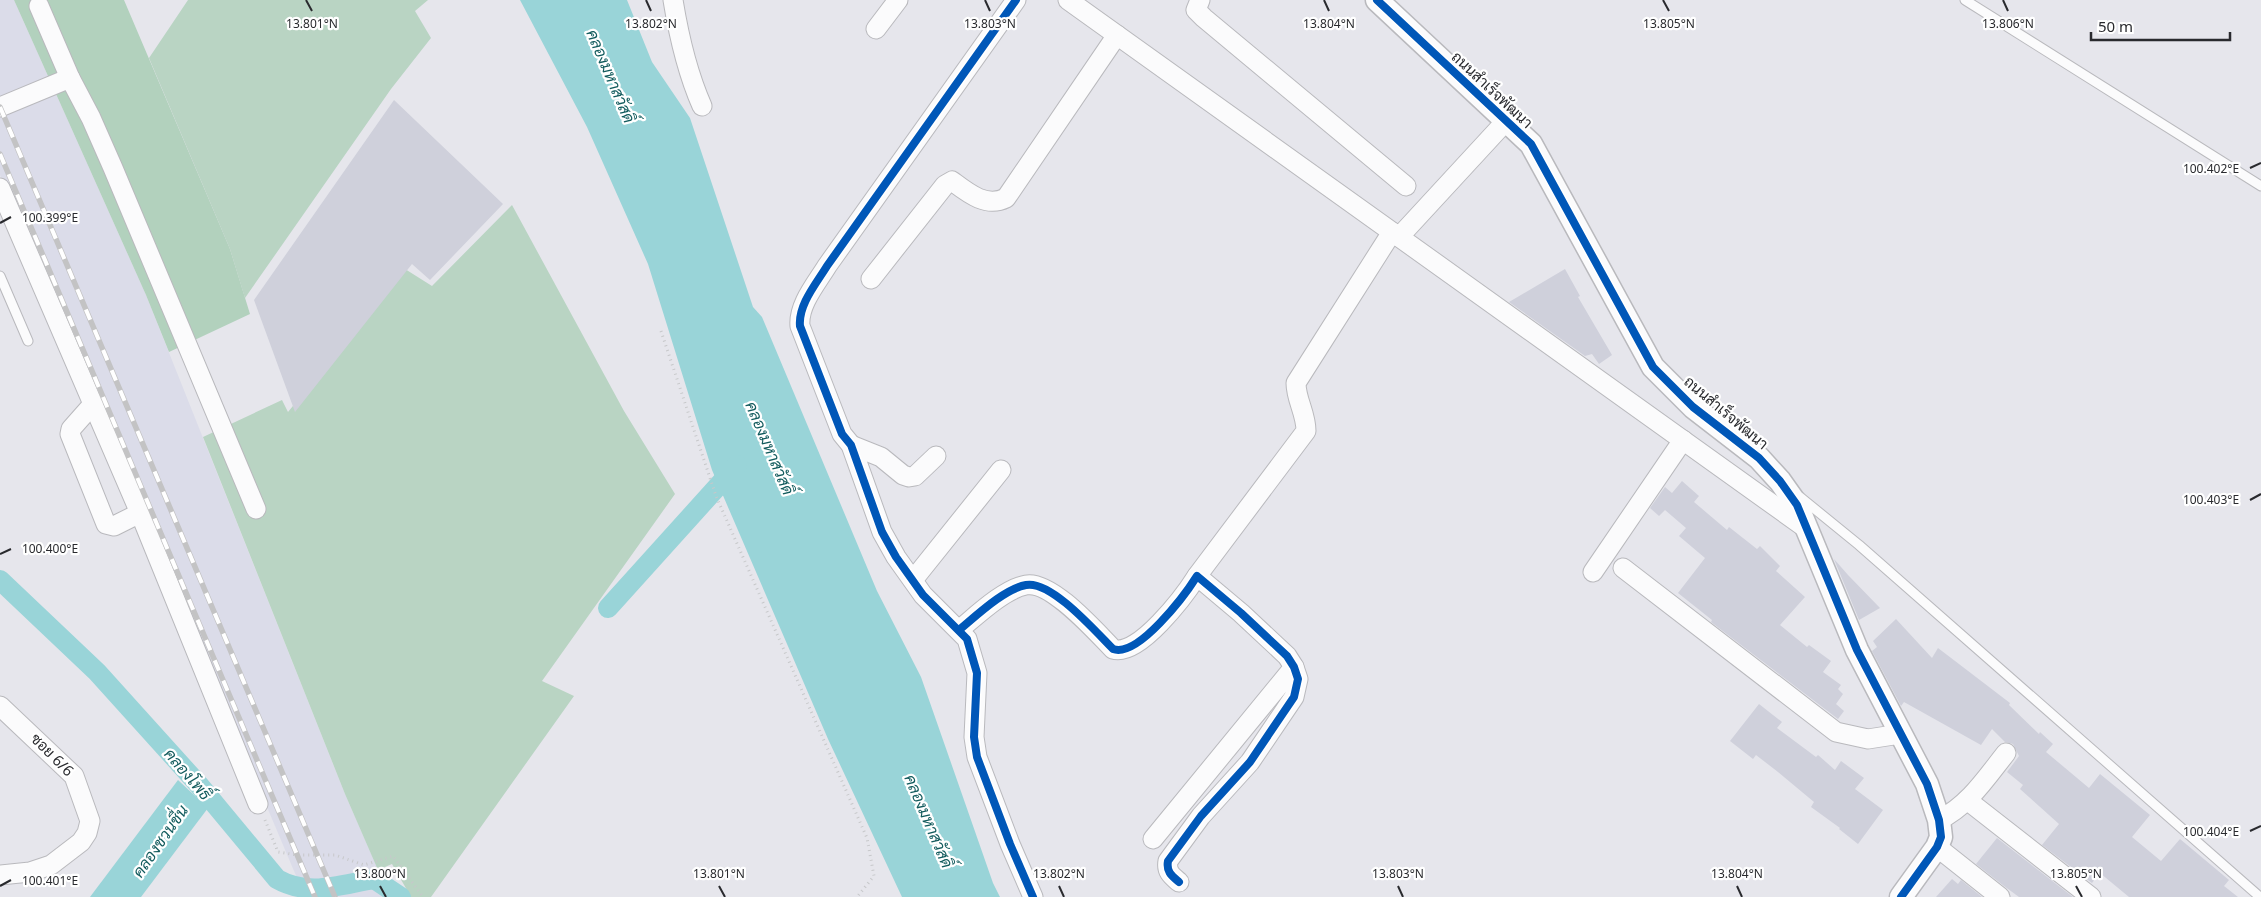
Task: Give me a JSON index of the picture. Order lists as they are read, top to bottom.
{
  "streets": {
    "street": ["ถนนสำเร็จพัฒนา", "ซอย 6/6"]
  },
  "water": ["คลองมหาสวัสดิ์", "คลองโพธิ์", "คลองชวนชื่น"],
  "scale_bar": "50 m",
  "coordinates": [
    "13.801°N",
    "13.802°N",
    "13.803°N",
    "13.804°N",
    "13.805°N",
    "13.806°N",
    "100.402°E",
    "100.399°E",
    "100.403°E",
    "100.400°E",
    "100.404°E",
    "13.800°N",
    "100.401°E"
  ]
}
